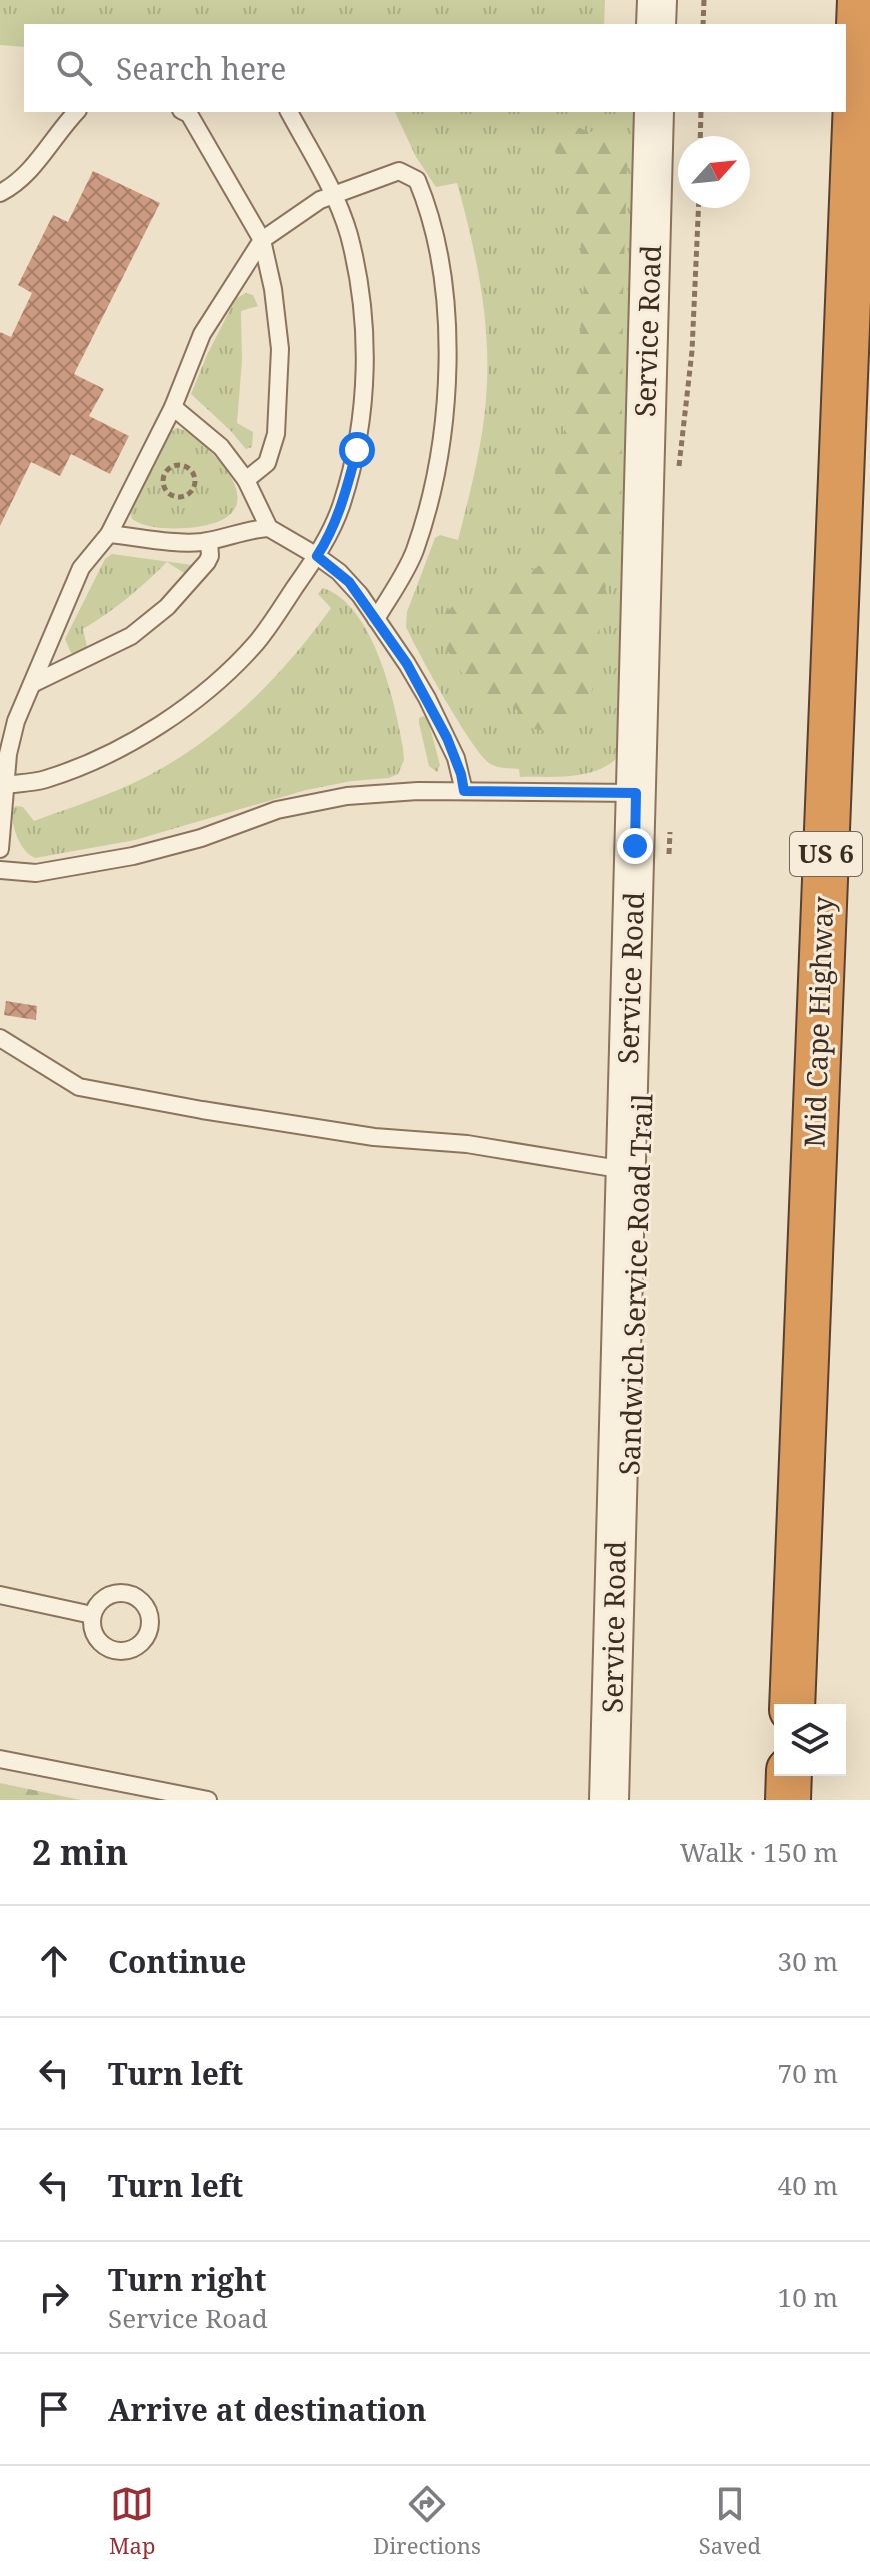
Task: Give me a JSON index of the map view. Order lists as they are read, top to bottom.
{
  "streets": {
    "highway": ["US 6", "Mid Cape Highway"],
    "street": ["Service Road"]
  },
  "north": "top right",
  "page": {
    "search": "Search here",
    "heading": ["2 min", "Walk · 150 m"],
    "list": [
      ["Continue", "30 m"],
      ["Turn left", "70 m"],
      ["Turn left", "40 m"],
      ["Turn right", "Service Road", "10 m"],
      "Arrive at destination"
    ],
    "nav": ["Map", "Directions", "Saved"]
  }
}
